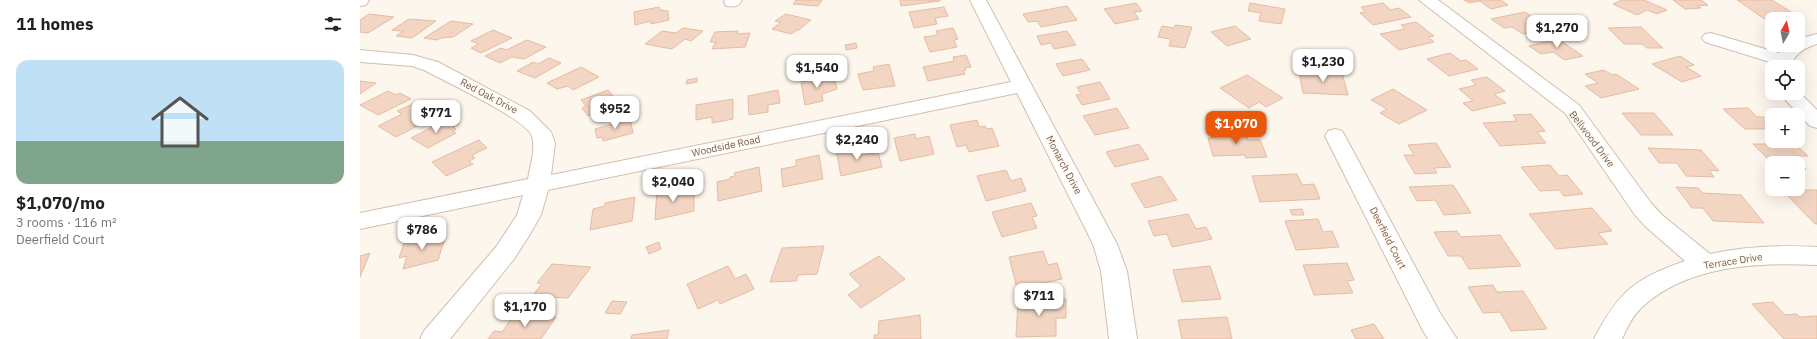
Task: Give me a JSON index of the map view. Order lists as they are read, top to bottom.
{
  "streets": {
    "street": [
      "Red Oak Drive",
      "Bellwood Drive",
      "Woodside Road",
      "Monarch Drive",
      "Deerfield Court",
      "Terrace Drive"
    ]
  },
  "crossings": [
    ["Red Oak Drive", "Woodside Road"],
    ["Bellwood Drive", "Terrace Drive"],
    ["Woodside Road", "Monarch Drive"]
  ],
  "north": "top",
  "page": {
    "heading": "11 homes",
    "map_buttons": ["+", "−"],
    "price": [
      "$1,270",
      "$1,230",
      "$1,540",
      "$952",
      "$771",
      "$1,070",
      "$2,240",
      "$2,040",
      "$786",
      "$711",
      "$1,170"
    ],
    "list": [
      {
        "name": "$1,070/mo",
        "note": "3 rooms · 116 m² · Deerfield Court"
      }
    ]
  }
}
